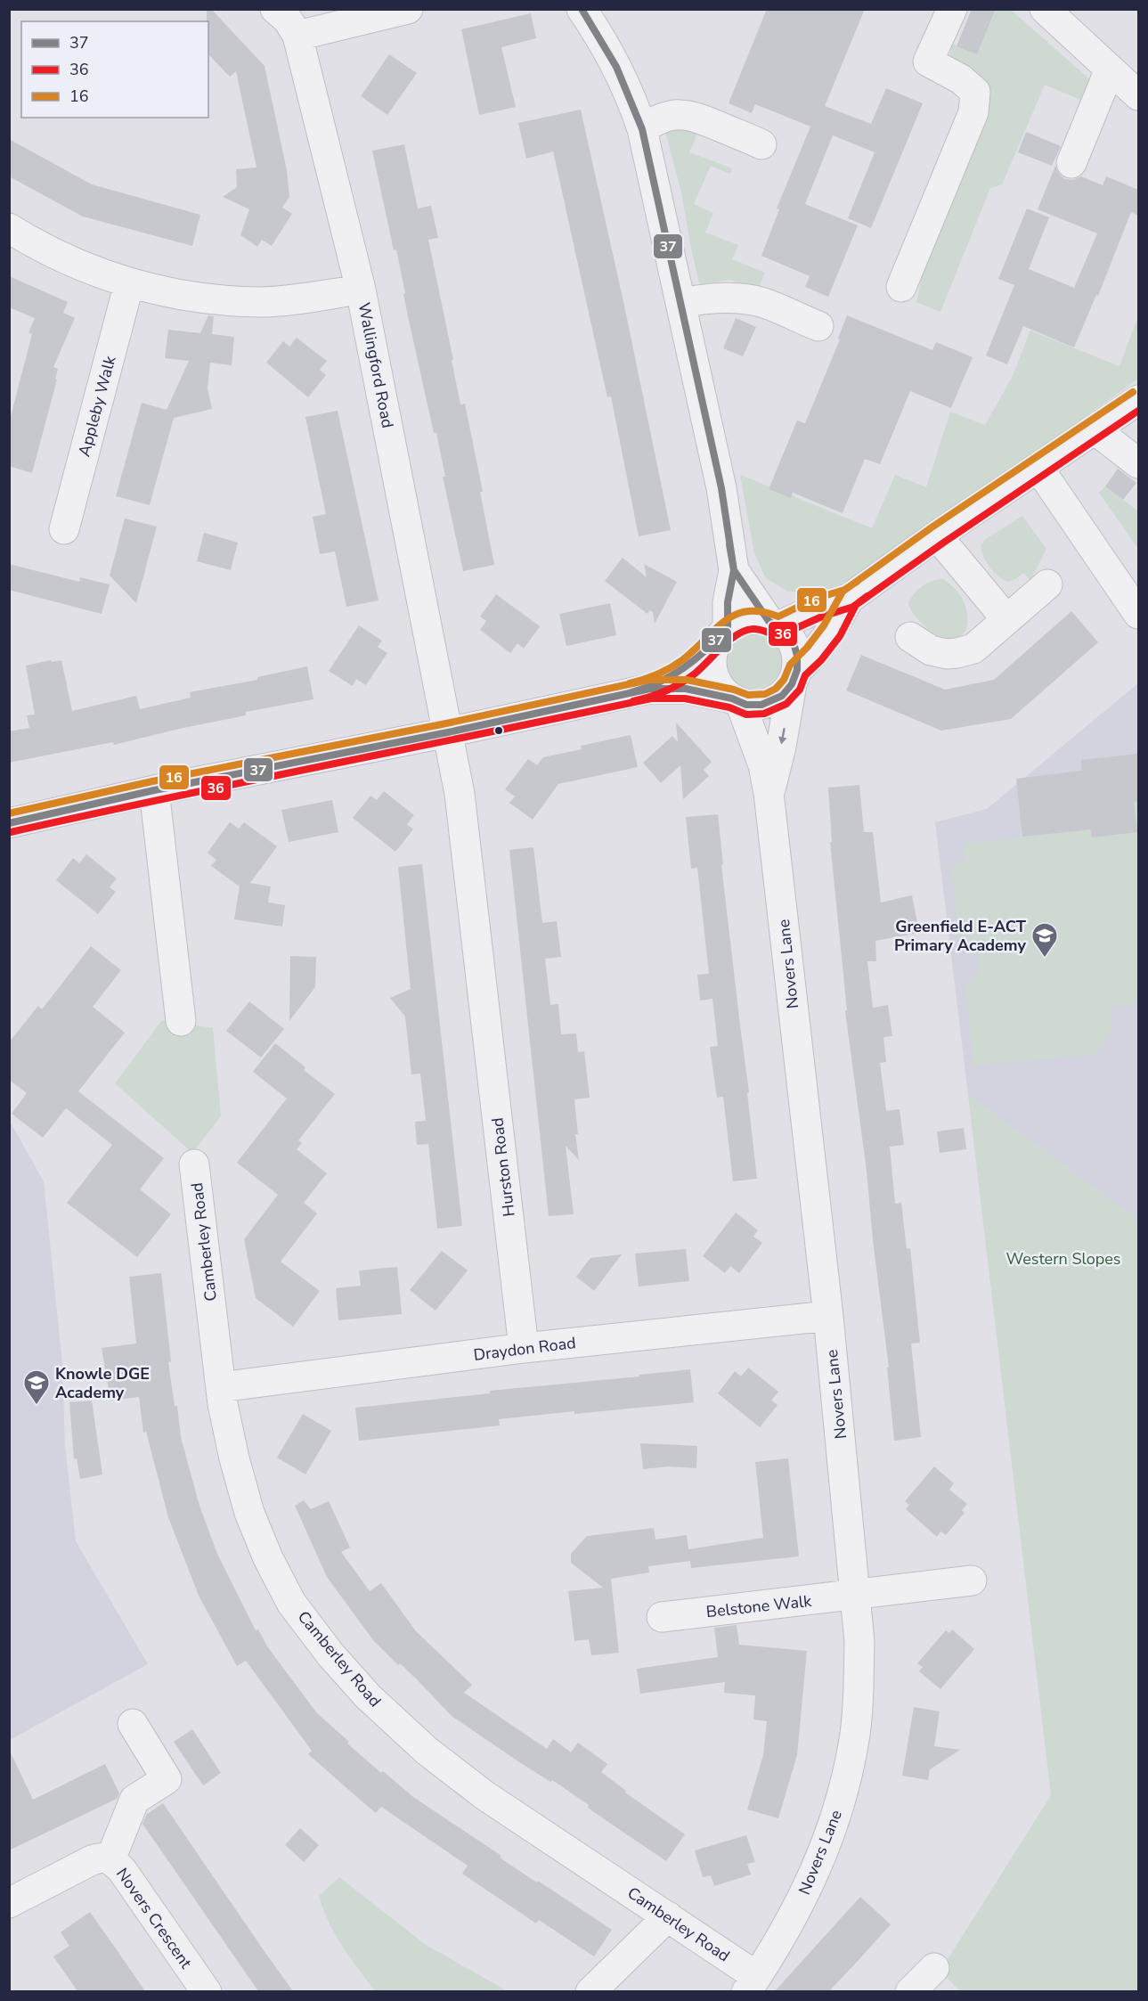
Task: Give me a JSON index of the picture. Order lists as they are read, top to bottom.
{
  "streets": {
    "street": [
      "Wallingford Road",
      "Appleby Walk",
      "Novers Lane",
      "Hurston Road",
      "Camberley Road",
      "Draydon Road",
      "Belstone Walk",
      "Novers Crescent"
    ]
  },
  "crossings": [
    ["Wallingford Road", "Hurston Road"],
    ["Novers Lane", "Camberley Road"],
    ["Novers Lane", "Draydon Road"],
    ["Novers Lane", "Belstone Walk"],
    ["Hurston Road", "Draydon Road"],
    ["Camberley Road", "Draydon Road"]
  ],
  "parks": ["Western Slopes"],
  "places": {
    "school or university": ["Greenfield E-ACT Primary Academy", "Knowle DGE Academy"]
  },
  "lines": ["transit line 37", "transit line 16", "transit line 36"],
  "legend": ["37", "36", "16"]
}
